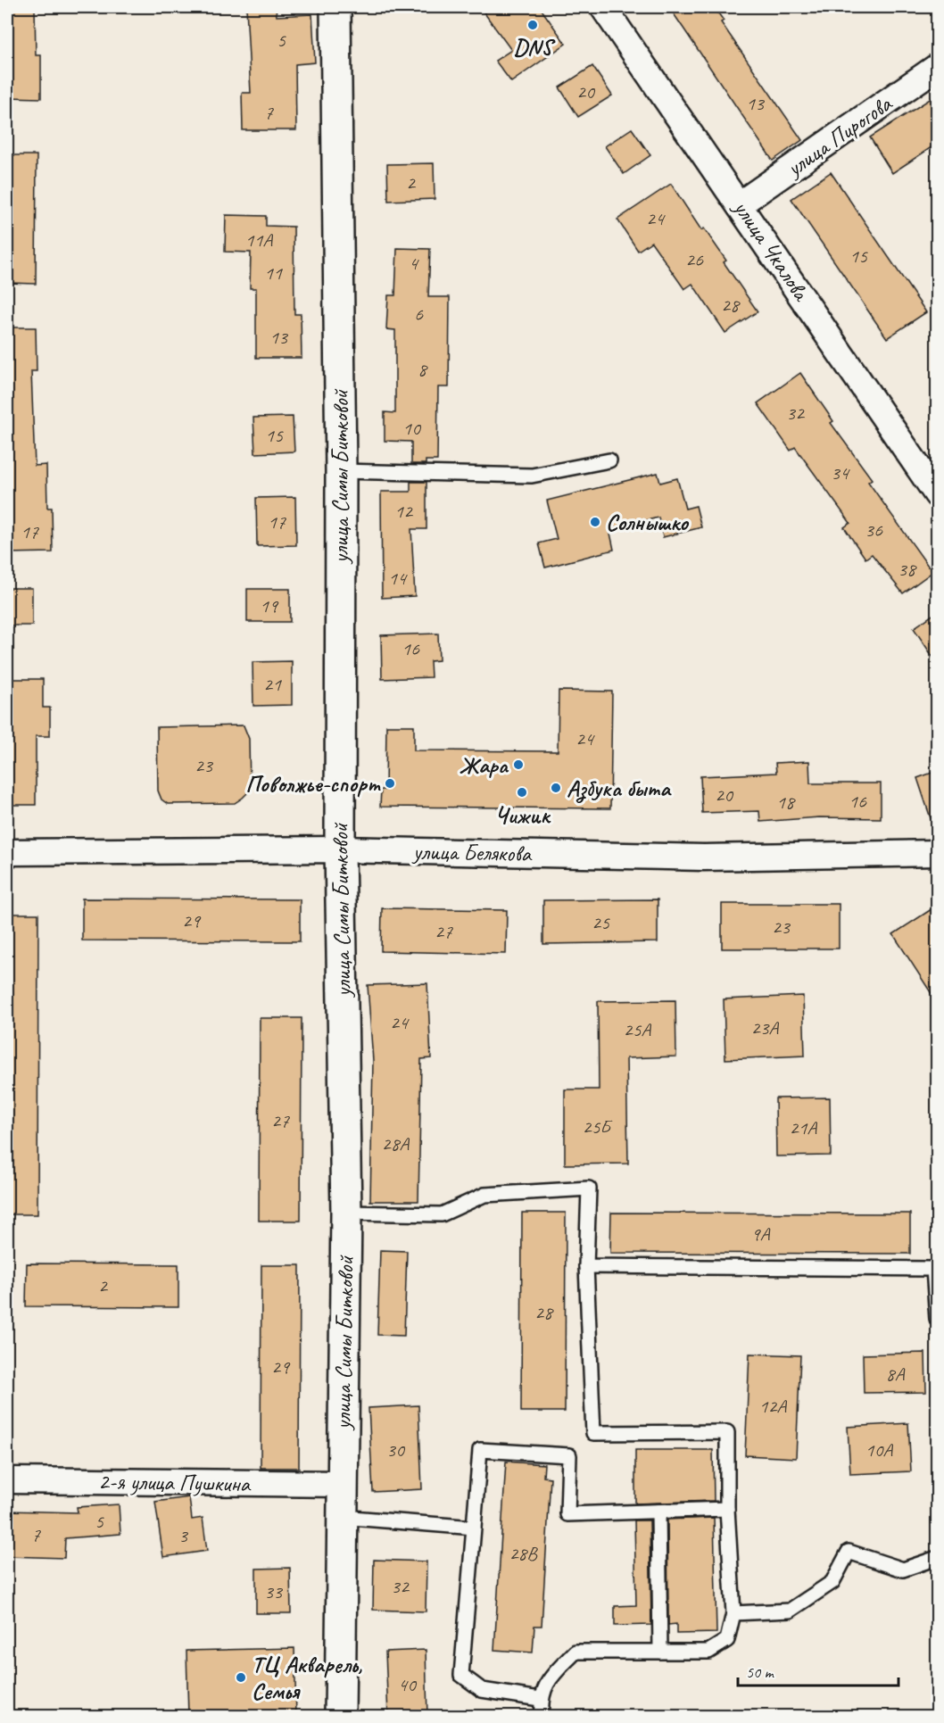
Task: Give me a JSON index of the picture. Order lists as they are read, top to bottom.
{
  "streets": {
    "street": [
      "улица Пирогова",
      "улица Чкалова",
      "улица Симы Битковой",
      "улица Белякова",
      "2-я улица Пушкина"
    ]
  },
  "crossings": [
    ["улица Пирогова", "улица Чкалова"],
    ["улица Симы Битковой", "улица Белякова"],
    ["улица Симы Битковой", "2-я улица Пушкина"]
  ],
  "places": [
    "DNS",
    "Солнышко",
    "Жара",
    "Поволжье-спорт",
    "Азбука быта",
    "Чижик",
    "ТЦ Акварель, Семья"
  ],
  "house_numbers": [
    "5",
    "20",
    "13",
    "7",
    "2",
    "24",
    "11А",
    "15",
    "26",
    "4",
    "11",
    "28",
    "6",
    "13",
    "8",
    "32",
    "10",
    "15",
    "34",
    "12",
    "17",
    "36",
    "17",
    "38",
    "14",
    "19",
    "16",
    "21",
    "24",
    "23",
    "20",
    "16",
    "18",
    "29",
    "25",
    "23",
    "27",
    "24",
    "23А",
    "25А",
    "27",
    "25Б",
    "21А",
    "28А",
    "9А",
    "2",
    "28",
    "29",
    "8А",
    "12А",
    "30",
    "10А",
    "5",
    "7",
    "3",
    "28В",
    "32",
    "33",
    "40"
  ],
  "scale_bar": "50 m"
}
